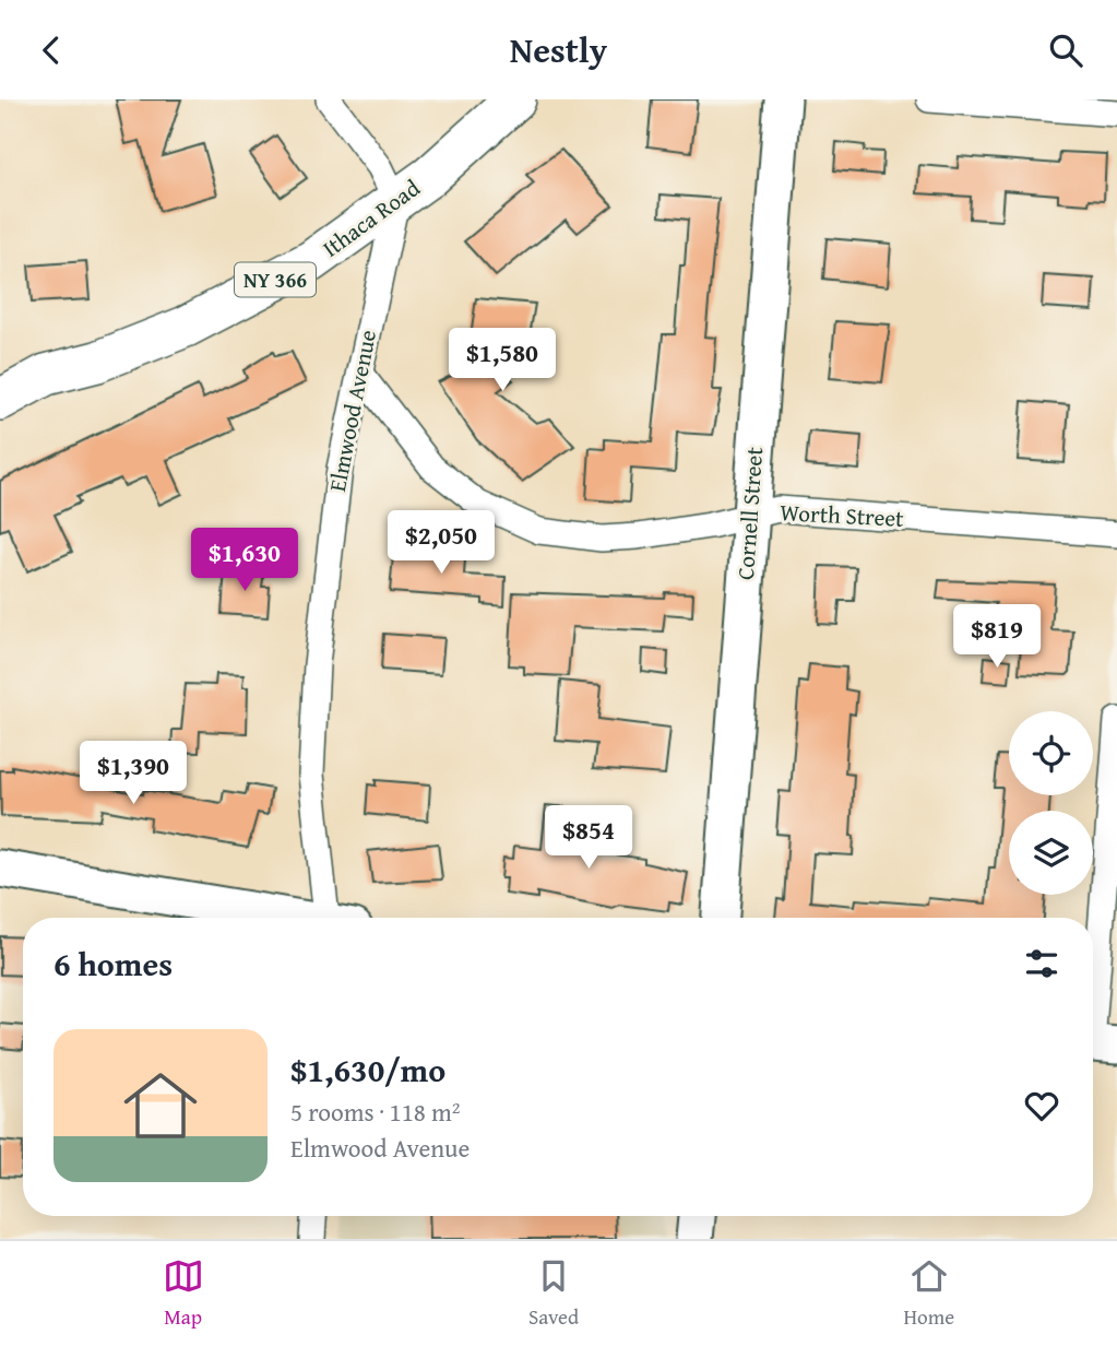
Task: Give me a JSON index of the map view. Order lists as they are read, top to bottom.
{
  "streets": {
    "main road": ["Ithaca Road", "NY 366"],
    "street": ["Elmwood Avenue", "Cornell Street", "Worth Street"]
  },
  "crossings": [
    ["Ithaca Road", "Elmwood Avenue"],
    ["Elmwood Avenue", "Worth Street"],
    ["Cornell Street", "Worth Street"]
  ],
  "page": {
    "header": "Nestly",
    "price": [
      "$1,580",
      "$2,050",
      "$1,630",
      "$819",
      "$1,390",
      "$854"
    ],
    "heading": "6 homes",
    "list": [
      {
        "name": "$1,630/mo",
        "note": "5 rooms · 118 m² · Elmwood Avenue"
      }
    ],
    "tabs": ["Map", "Saved", "Home"]
  }
}
